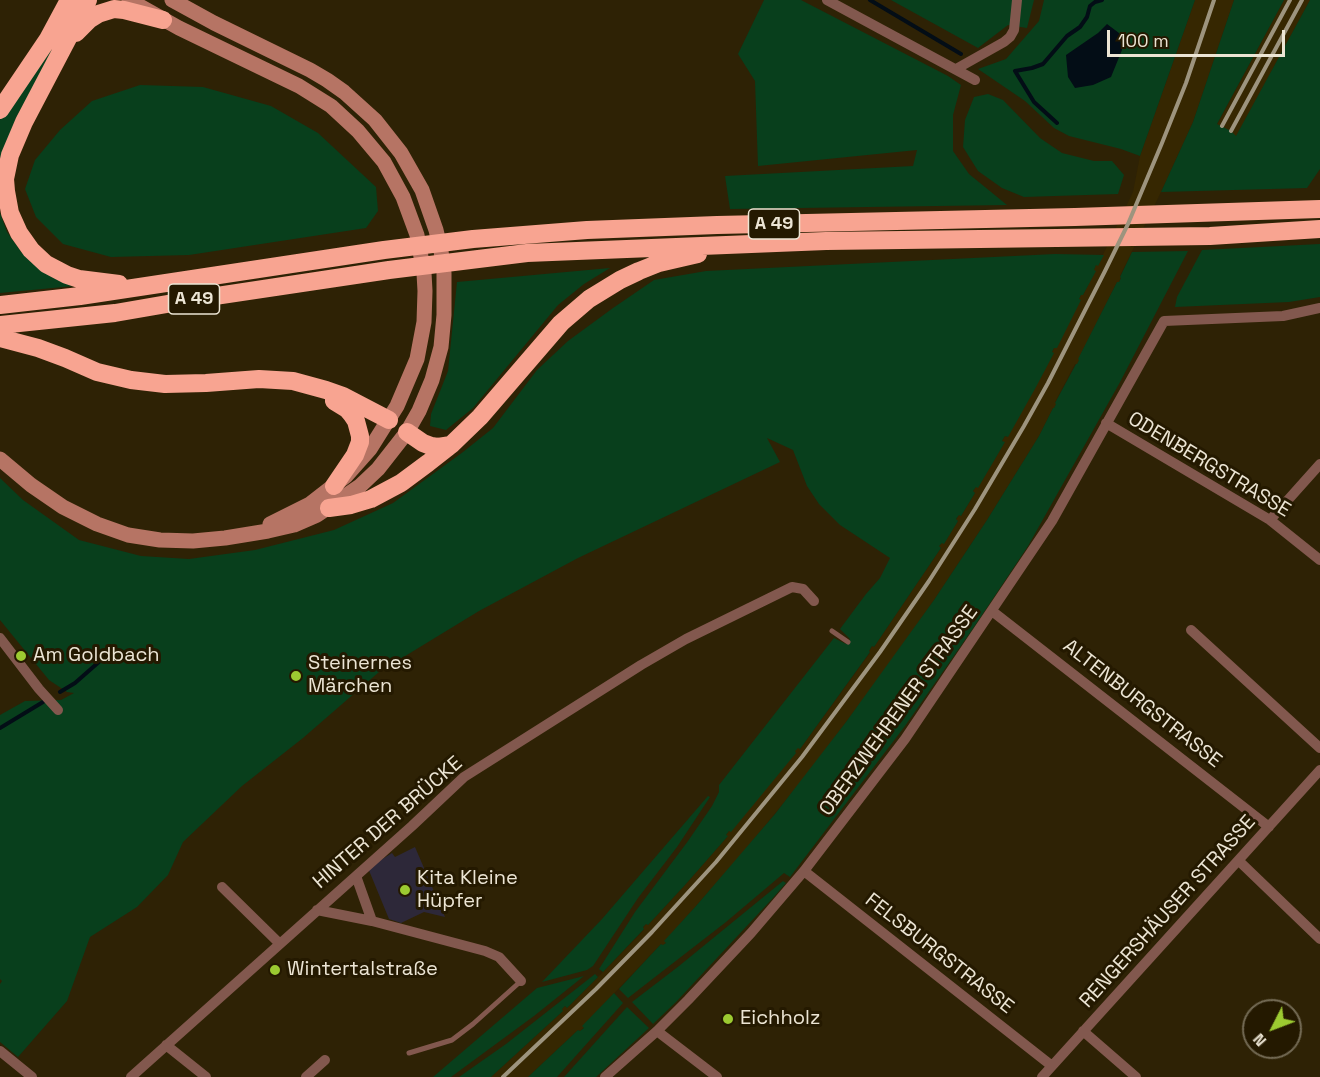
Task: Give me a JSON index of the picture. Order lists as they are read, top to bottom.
{
  "streets": {
    "highway": ["A 49"],
    "street": [
      "ODENBERGSTRASSE",
      "ALTENBURGSTRASSE",
      "OBERZWEHRENER STRASSE",
      "HINTER DER BRÜCKE",
      "RENGERSHÄUSER STRASSE",
      "FELSBURGSTRASSE"
    ]
  },
  "crossings": [
    ["ODENBERGSTRASSE", "OBERZWEHRENER STRASSE"],
    ["ALTENBURGSTRASSE", "OBERZWEHRENER STRASSE"],
    ["ALTENBURGSTRASSE", "RENGERSHÄUSER STRASSE"],
    ["OBERZWEHRENER STRASSE", "FELSBURGSTRASSE"],
    ["RENGERSHÄUSER STRASSE", "FELSBURGSTRASSE"]
  ],
  "places": [
    "Am Goldbach",
    "Steinernes Märchen",
    "Kita Kleine Hüpfer",
    "Wintertalstraße",
    "Eichholz"
  ],
  "scale_bar": "100 m",
  "north": "bottom left"
}
